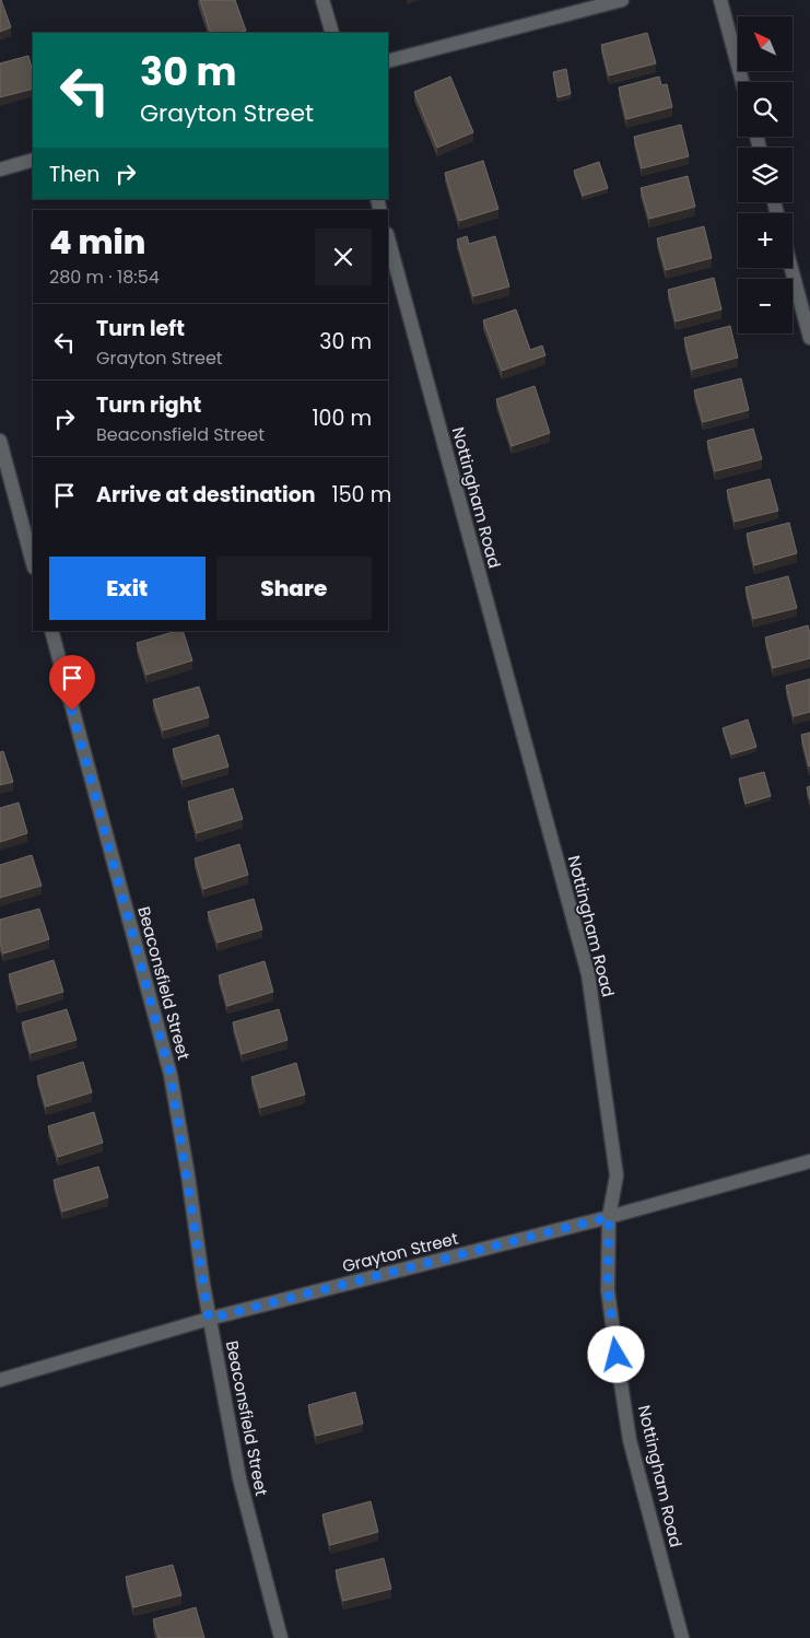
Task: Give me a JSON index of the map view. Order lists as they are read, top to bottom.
{
  "streets": {
    "street": ["Nottingham Road", "Beaconsfield Street", "Grayton Street"]
  },
  "crossings": [
    ["Nottingham Road", "Grayton Street"],
    ["Beaconsfield Street", "Grayton Street"]
  ],
  "north": "top left",
  "page": {
    "map_buttons": ["+", "−"],
    "turn": ["30 m", "Grayton Street"],
    "then": "Then",
    "heading": ["4 min", "280 m · 18:54"],
    "list": [
      {
        "name": "Turn left",
        "note": "Grayton Street",
        "value": "30 m"
      },
      {
        "name": "Turn right",
        "note": "Beaconsfield Street",
        "value": "100 m"
      },
      {
        "name": "Arrive at destination",
        "value": "150 m"
      }
    ],
    "buttons": ["Exit", "Share"]
  }
}
